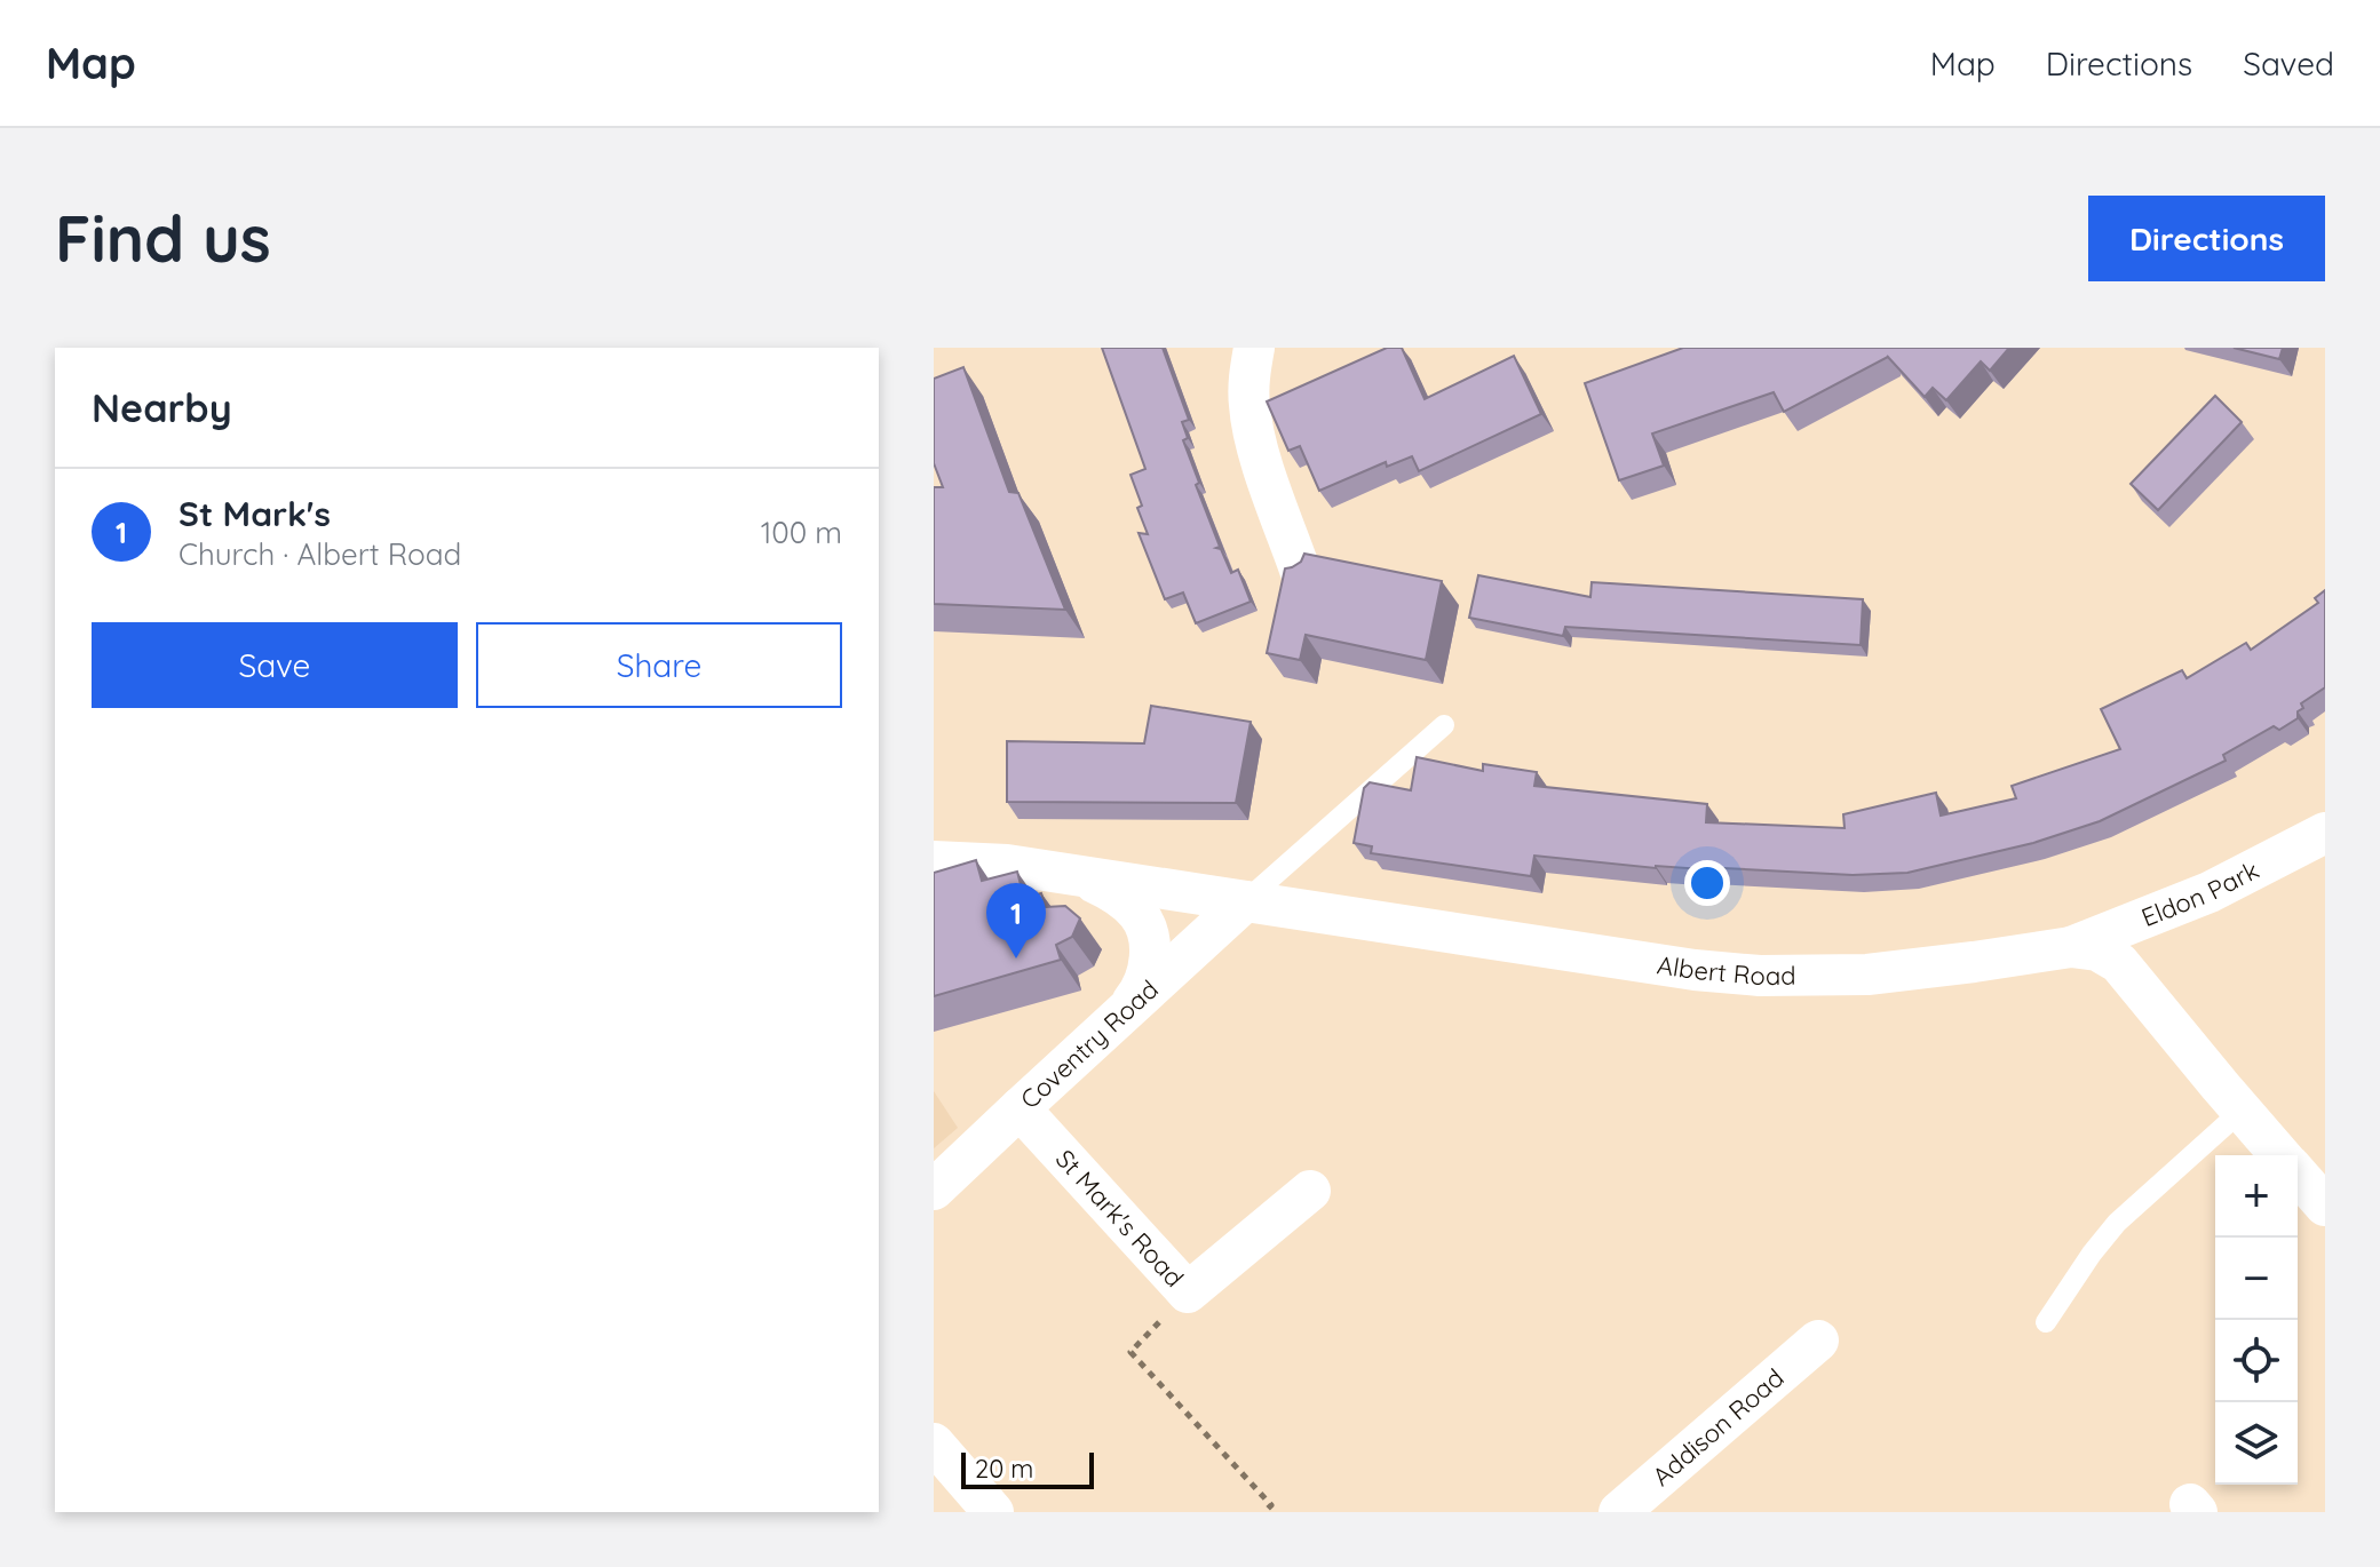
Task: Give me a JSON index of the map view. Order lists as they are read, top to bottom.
{
  "streets": {
    "street": [
      "Eldon Park",
      "Albert Road",
      "Coventry Road",
      "St Mark's Road",
      "Addison Road"
    ]
  },
  "crossings": [
    ["Eldon Park", "Albert Road"],
    ["Albert Road", "Coventry Road"],
    ["Coventry Road", "St Mark's Road"]
  ],
  "scale_bar": "20 m",
  "page": {
    "header": "Map",
    "nav": ["Map", "Directions", "Saved"],
    "buttons": [
      "Directions",
      ["Save", "Share"]
    ],
    "title": "Find us",
    "heading": "Nearby",
    "list": [
      {
        "mark": "1",
        "name": "St Mark's",
        "note": "Church · Albert Road",
        "value": "100 m"
      }
    ],
    "pins": "1",
    "map_buttons": ["+", "−"],
    "scale": "20 m"
  }
}
